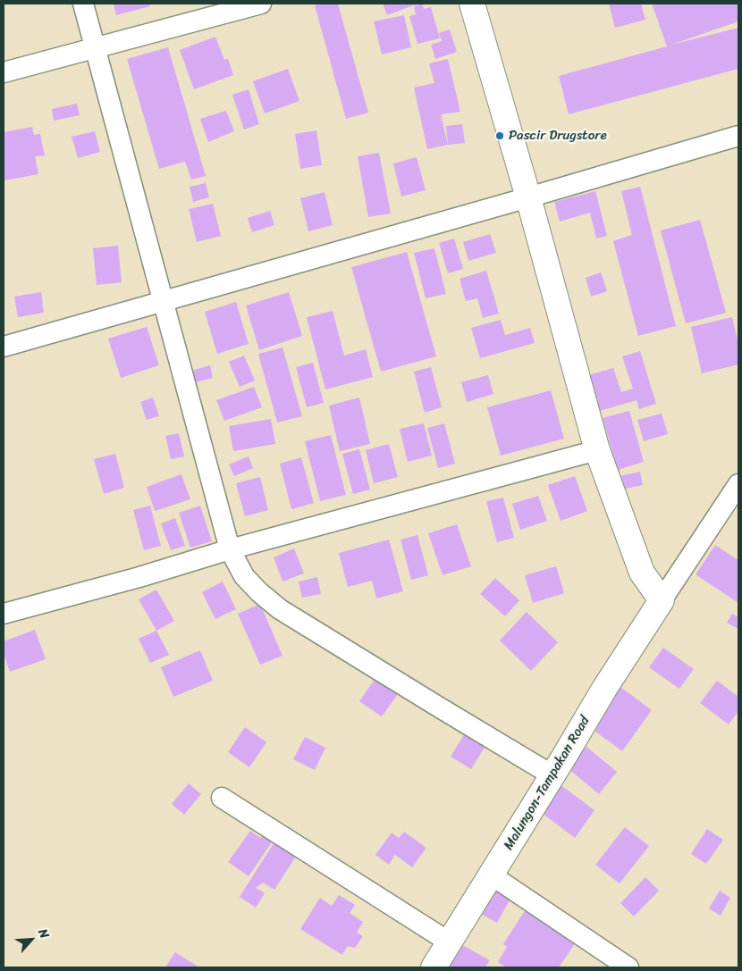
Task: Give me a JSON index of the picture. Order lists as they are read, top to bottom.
{
  "streets": {
    "main road": ["Malungon-Tampakan Road"]
  },
  "places": ["Pascir Drugstore"],
  "north": "top right"
}
